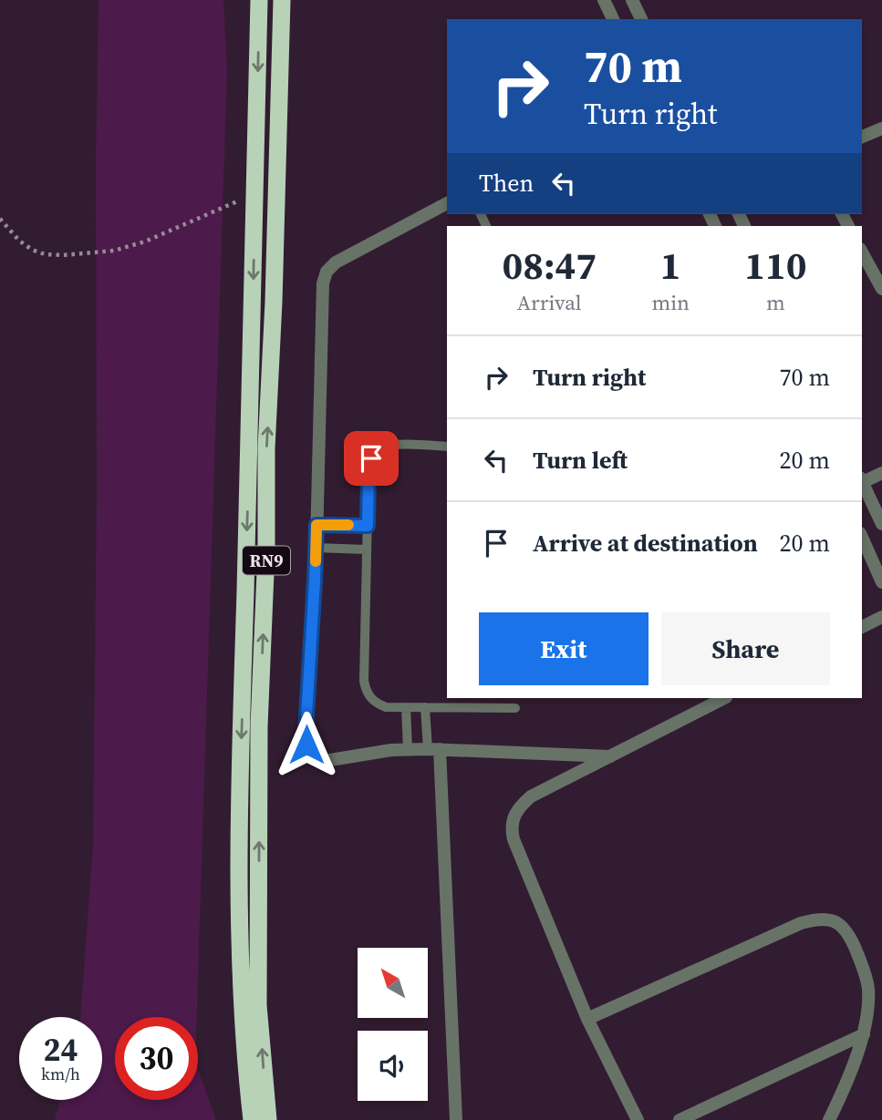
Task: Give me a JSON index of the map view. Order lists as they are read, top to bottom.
{
  "streets": {
    "highway": ["RN9"]
  },
  "north": "top left",
  "page": {
    "turn": ["70 m", "Turn right"],
    "then": "Then",
    "eta": [
      "08:47",
      "Arrival",
      "1",
      "min",
      "110",
      "m"
    ],
    "list": [
      {
        "name": "Turn right",
        "value": "70 m"
      },
      {
        "name": "Turn left",
        "value": "20 m"
      },
      {
        "name": "Arrive at destination",
        "value": "20 m"
      }
    ],
    "buttons": ["Exit", "Share"],
    "speed": "24 km/h",
    "limit": "30"
  }
}
